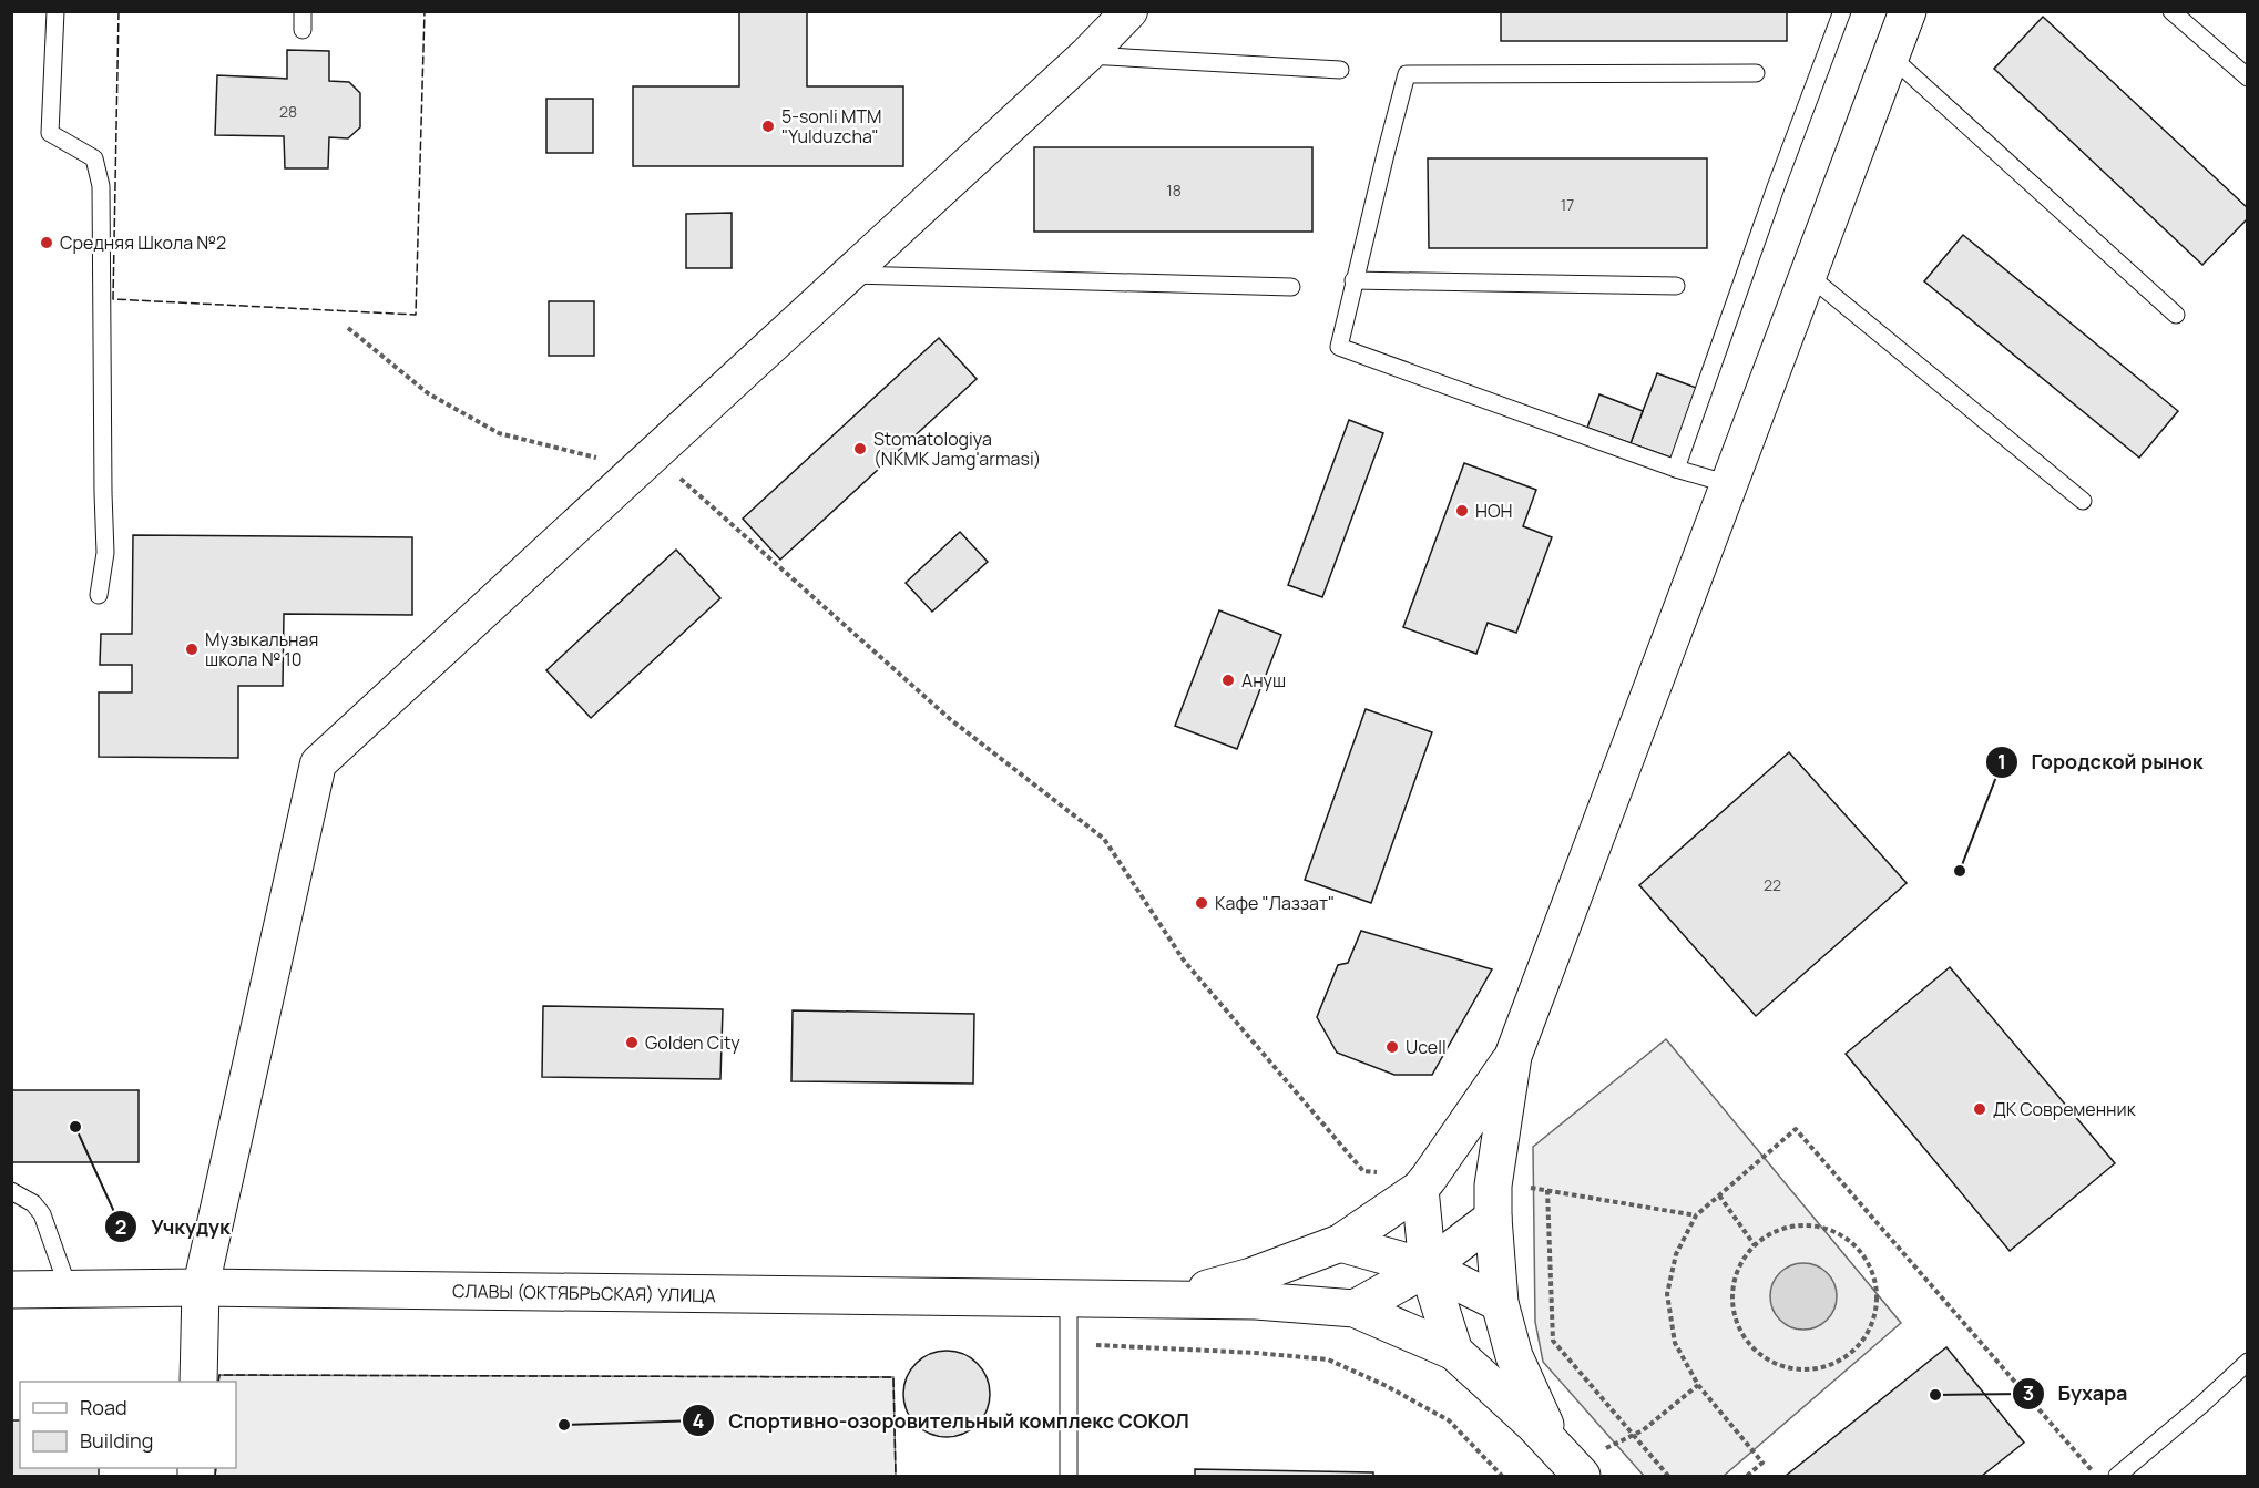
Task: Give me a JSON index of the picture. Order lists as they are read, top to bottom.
{
  "streets": {
    "main road": ["СЛАВЫ (ОКТЯБРЬСКАЯ) УЛИЦА"]
  },
  "places": [
    "5-sonli MTM \"Yulduzcha\"",
    "Средняя Школа №2",
    "Stomatologiya (NKMK Jamg'armasi)",
    "НОН",
    "Музыкальная школа № 10",
    "Ануш",
    "Городской рынок",
    "Кафе \"Лаззат\"",
    "Golden City",
    "Ucell",
    "ДК Современник",
    "Учкудук",
    "Бухара",
    "Спортивно-озоровительный комплекс СОКОЛ"
  ],
  "house_numbers": [
    "28",
    "18",
    "17",
    "22"
  ],
  "legend": ["Road", "Building"]
}
